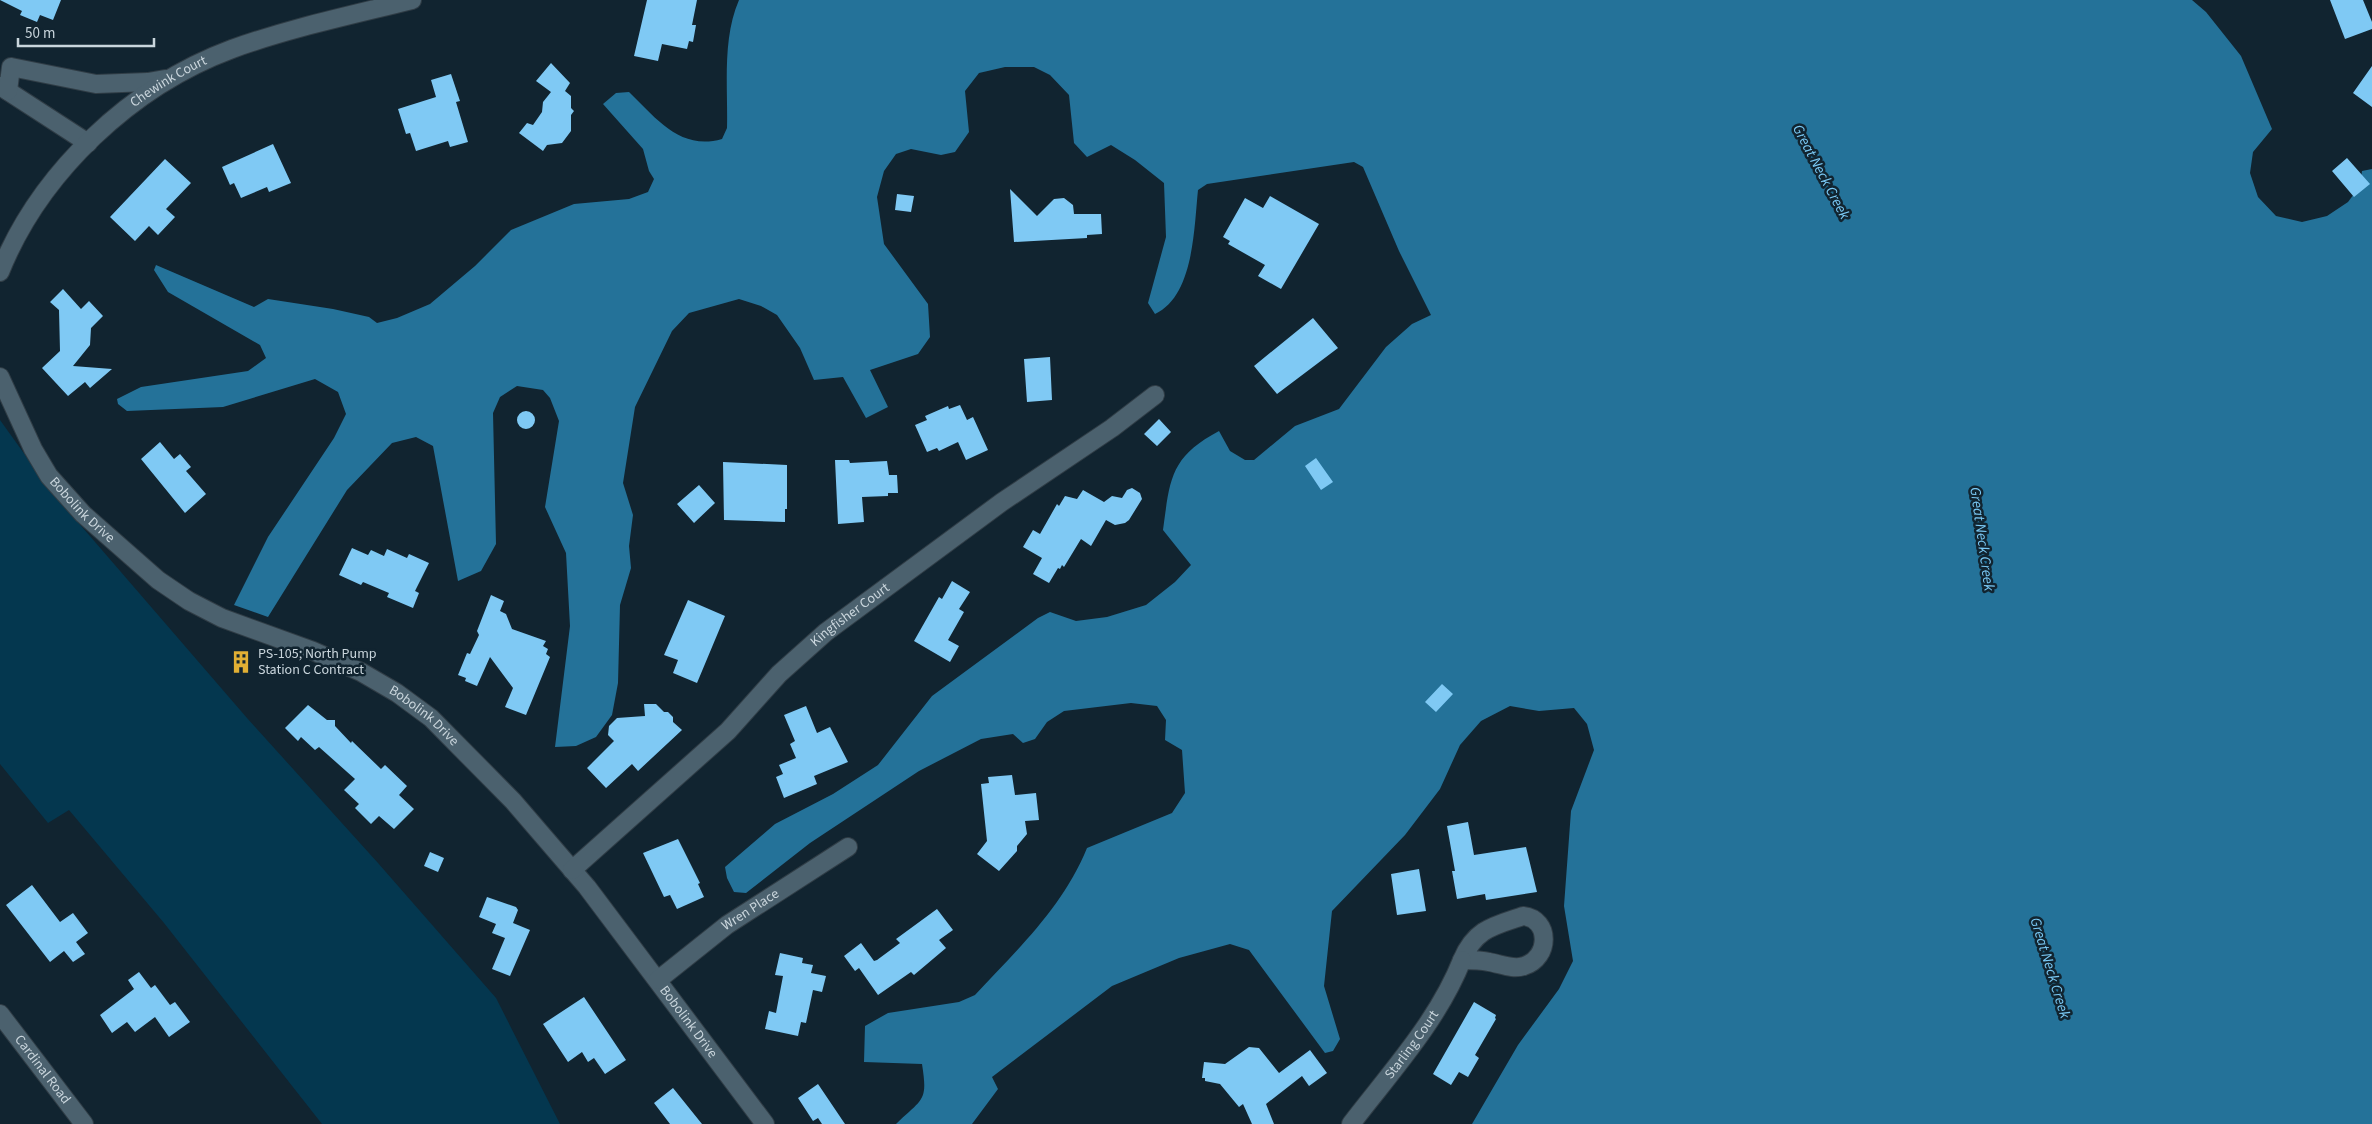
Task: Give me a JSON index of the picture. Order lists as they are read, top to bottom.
{
  "streets": {
    "street": [
      "Chewink Court",
      "Bobolink Drive",
      "Kingfisher Court",
      "Wren Place",
      "Starling Court",
      "Cardinal Road"
    ]
  },
  "crossings": [
    ["Bobolink Drive", "Kingfisher Court"],
    ["Bobolink Drive", "Wren Place"]
  ],
  "water": ["Great Neck Creek"],
  "places": {
    "building": ["PS-105; North Pump Station C Contract"]
  },
  "scale_bar": "50 m"
}
